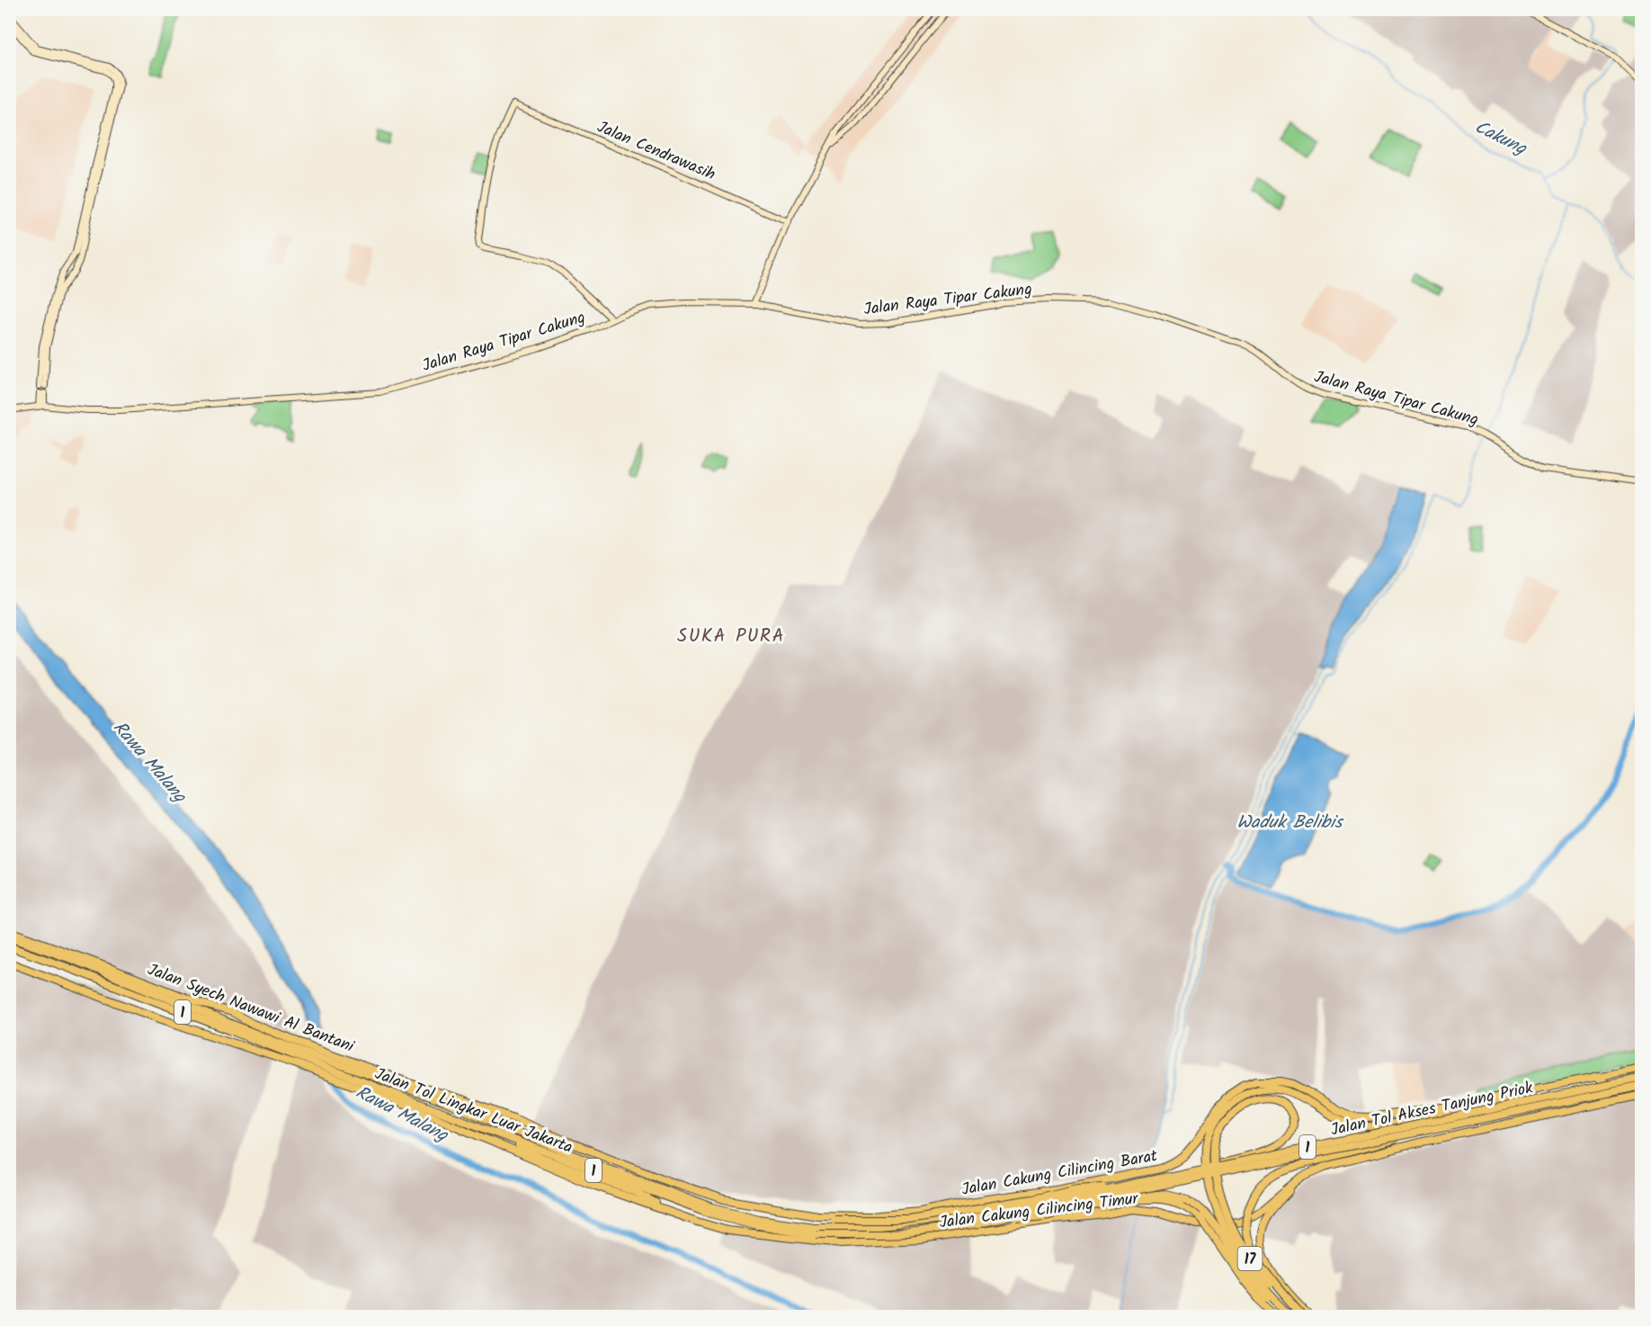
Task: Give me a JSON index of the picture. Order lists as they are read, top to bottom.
{
  "streets": {
    "highway": [
      "Jalan Syech Nawawi Al Bantani",
      "1",
      "Jalan Tol Akses Tanjung Priok",
      "Jalan Tol Lingkar Luar Jakarta",
      "Jalan Cakung Cilincing Barat",
      "Jalan Cakung Cilincing Timur",
      "17"
    ],
    "street": ["Jalan Cendrawasih", "Jalan Raya Tipar Cakung"]
  },
  "crossings": [
    ["Jalan Cendrawasih", "Jalan Raya Tipar Cakung"],
    ["Jalan Syech Nawawi Al Bantani", "Jalan Tol Lingkar Luar Jakarta"],
    ["Jalan Syech Nawawi Al Bantani", "Jalan Cakung Cilincing Barat"],
    ["Jalan Syech Nawawi Al Bantani", "Jalan Cakung Cilincing Timur"],
    ["Jalan Tol Akses Tanjung Priok", "Jalan Tol Lingkar Luar Jakarta"]
  ],
  "districts": ["SUKA PURA"],
  "water": ["Cakung", "Rawa Malang", "Waduk Belibis"]
}
